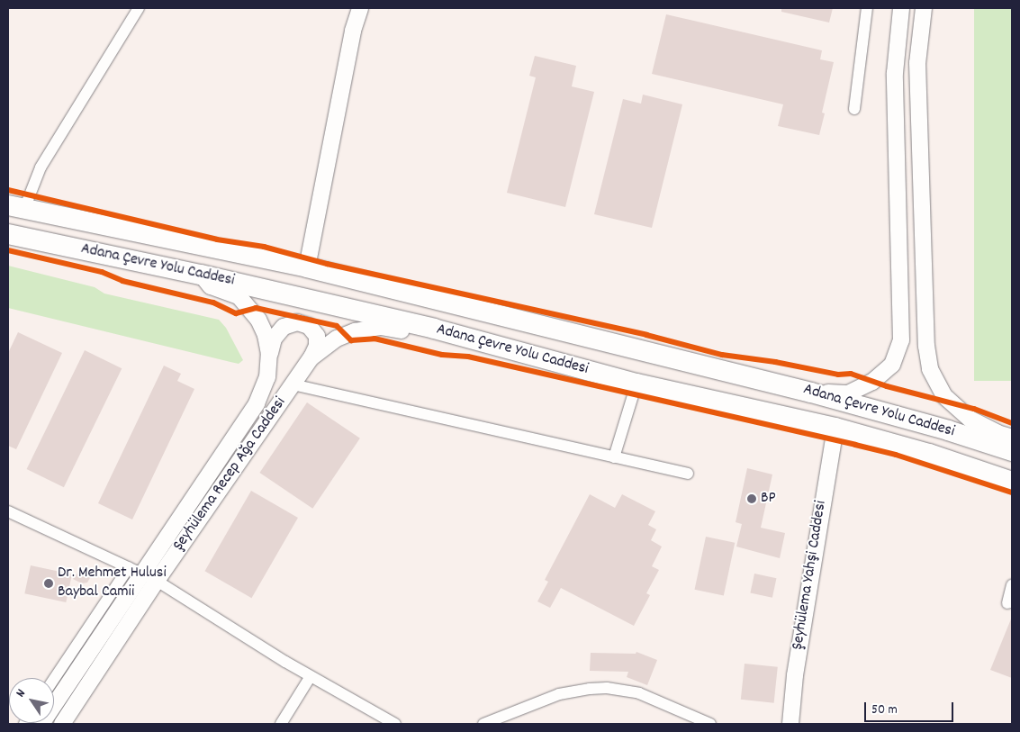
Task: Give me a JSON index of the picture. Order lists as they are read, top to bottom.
{
  "streets": {
    "highway": ["Adana Çevre Yolu Caddesi"],
    "street": ["Şeyhülema Recep Ağa Caddesi", "Şeyhülema Yahşi Caddesi"]
  },
  "crossings": [
    ["Adana Çevre Yolu Caddesi", "Şeyhülema Recep Ağa Caddesi"],
    ["Adana Çevre Yolu Caddesi", "Şeyhülema Yahşi Caddesi"]
  ],
  "places": ["BP", "Dr. Mehmet Hulusi Baybal Camii"],
  "scale_bar": "50 m",
  "north": "top left"
}
